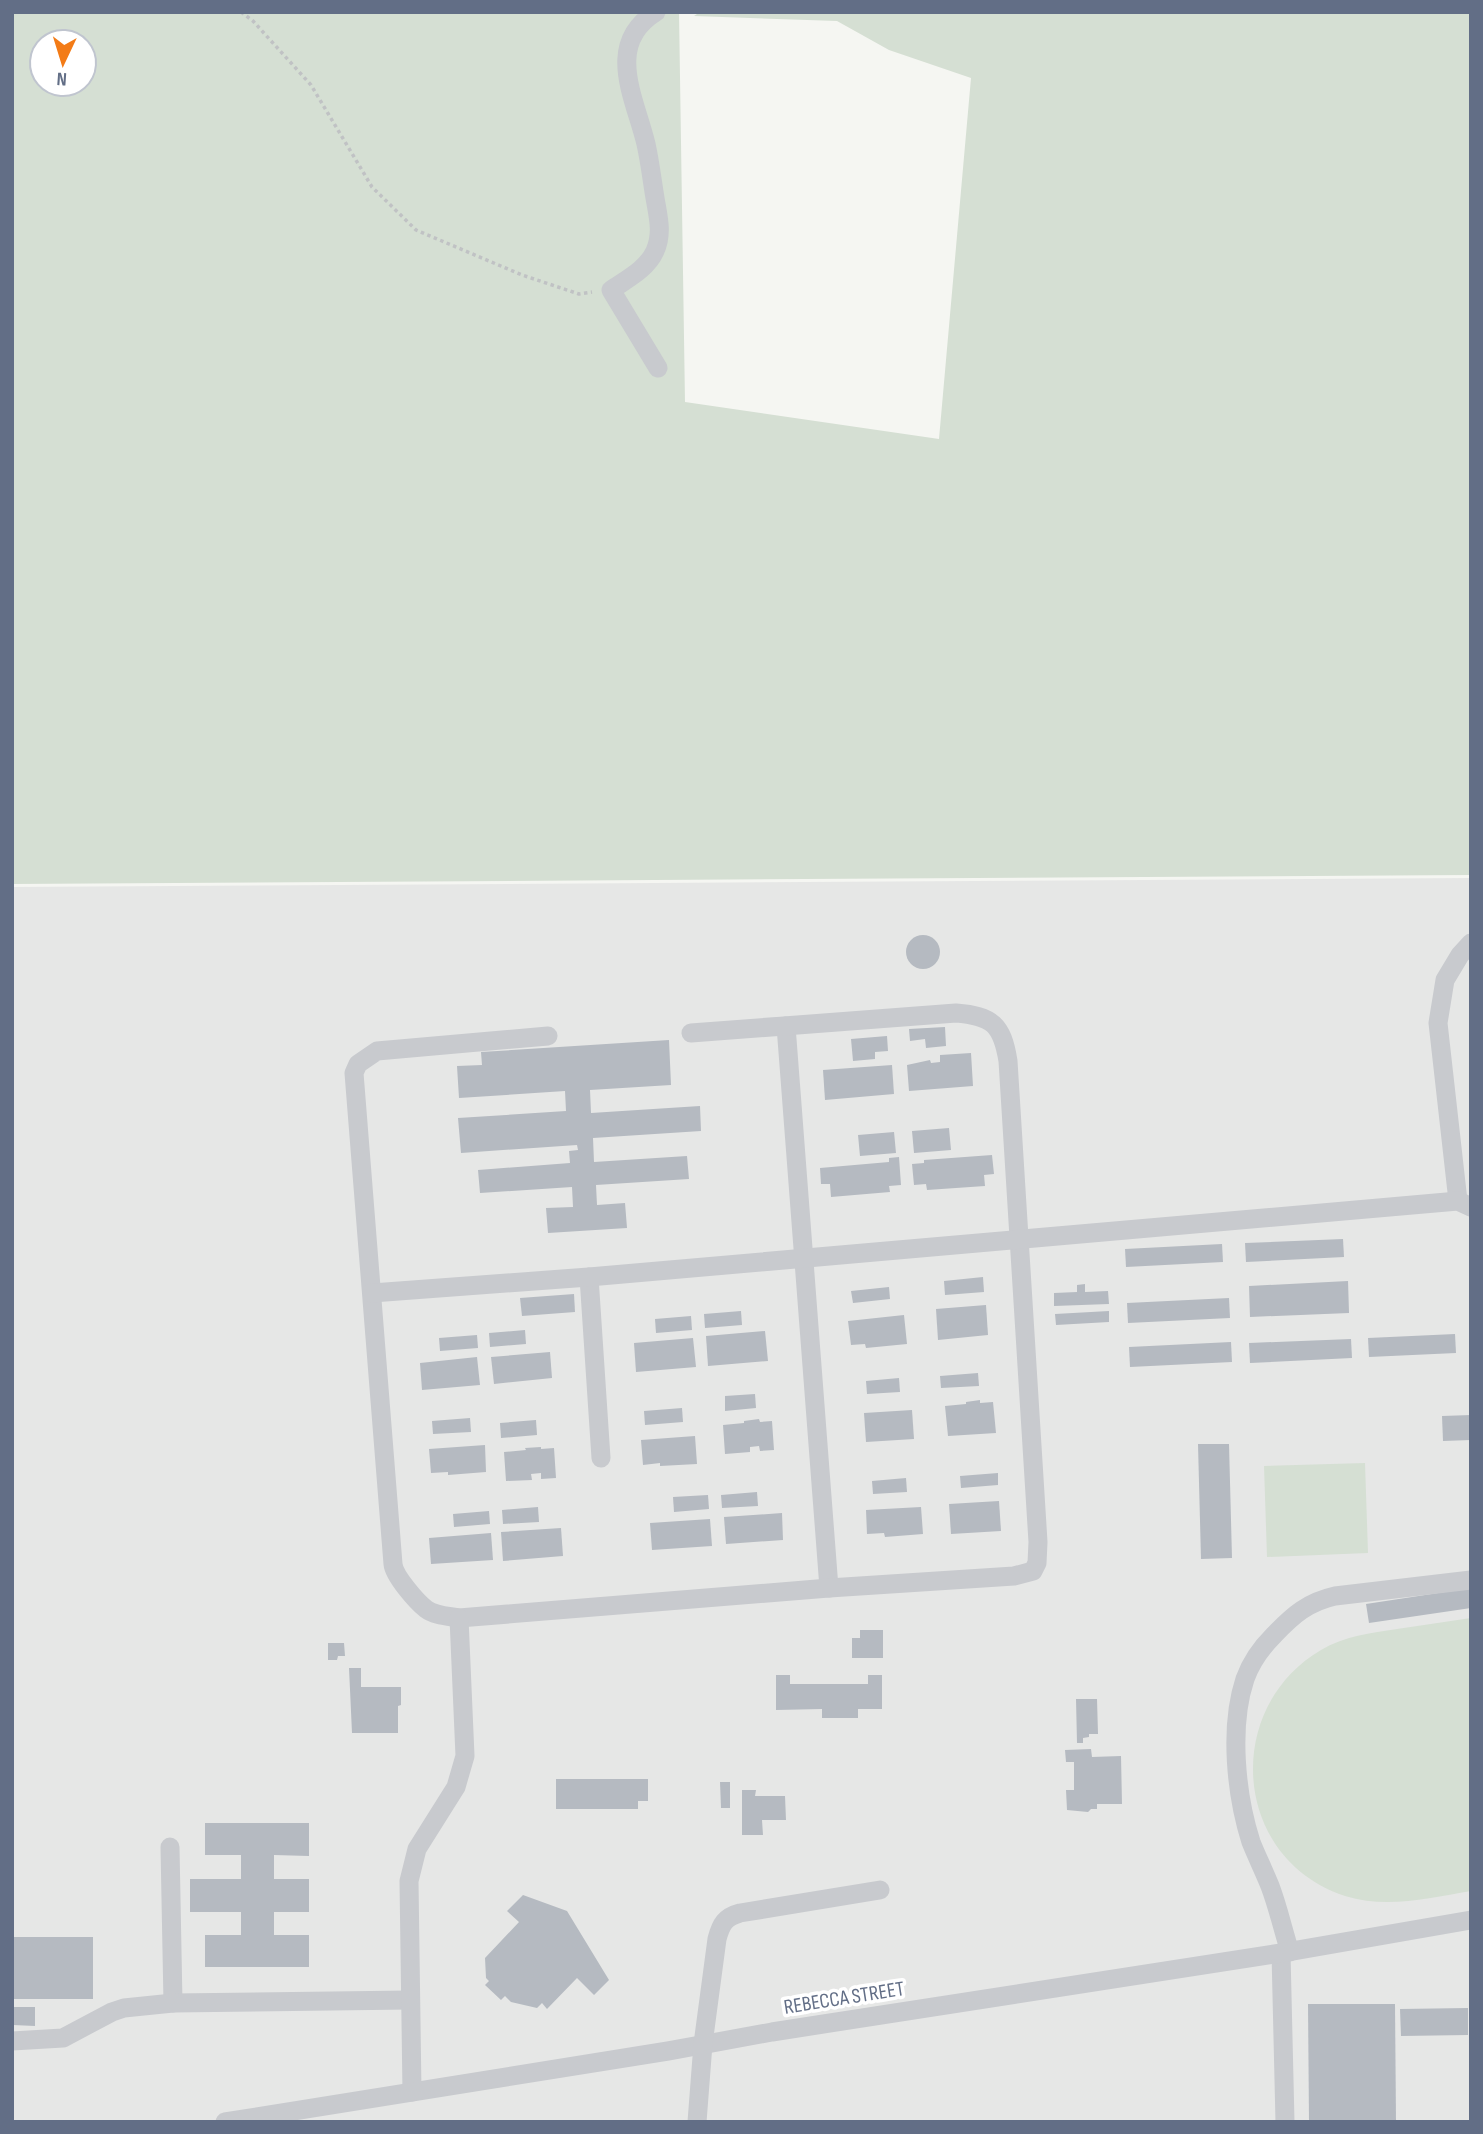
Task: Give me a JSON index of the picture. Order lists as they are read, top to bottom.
{
  "streets": {
    "street": ["REBECCA STREET"]
  },
  "north": "bottom"
}
